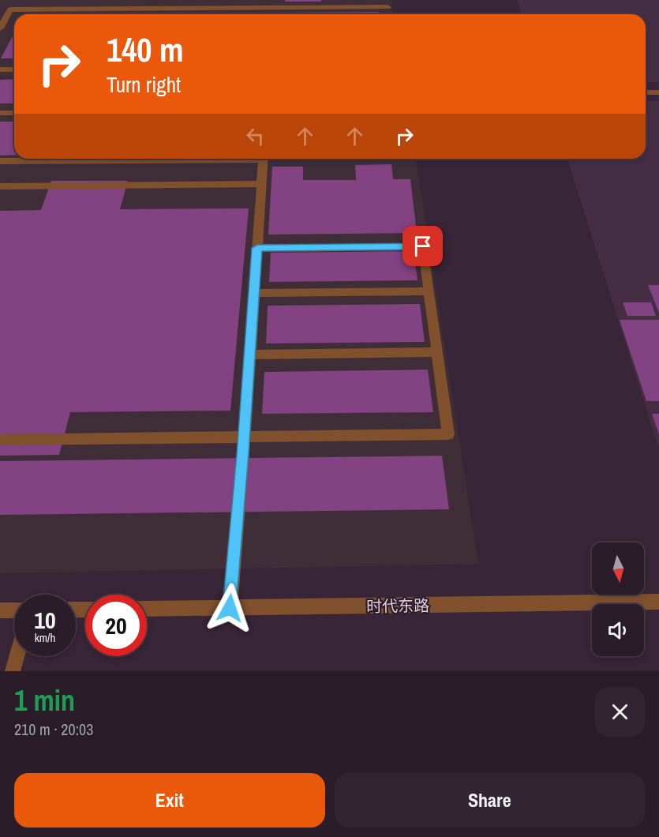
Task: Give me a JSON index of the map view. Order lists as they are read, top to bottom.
{
  "streets": {
    "street": ["时代东路"]
  },
  "north": "bottom",
  "page": {
    "turn": ["140 m", "Turn right"],
    "speed": "10 km/h",
    "limit": "20",
    "heading": ["1 min", "210 m · 20:03"],
    "buttons": ["Exit", "Share"]
  }
}
